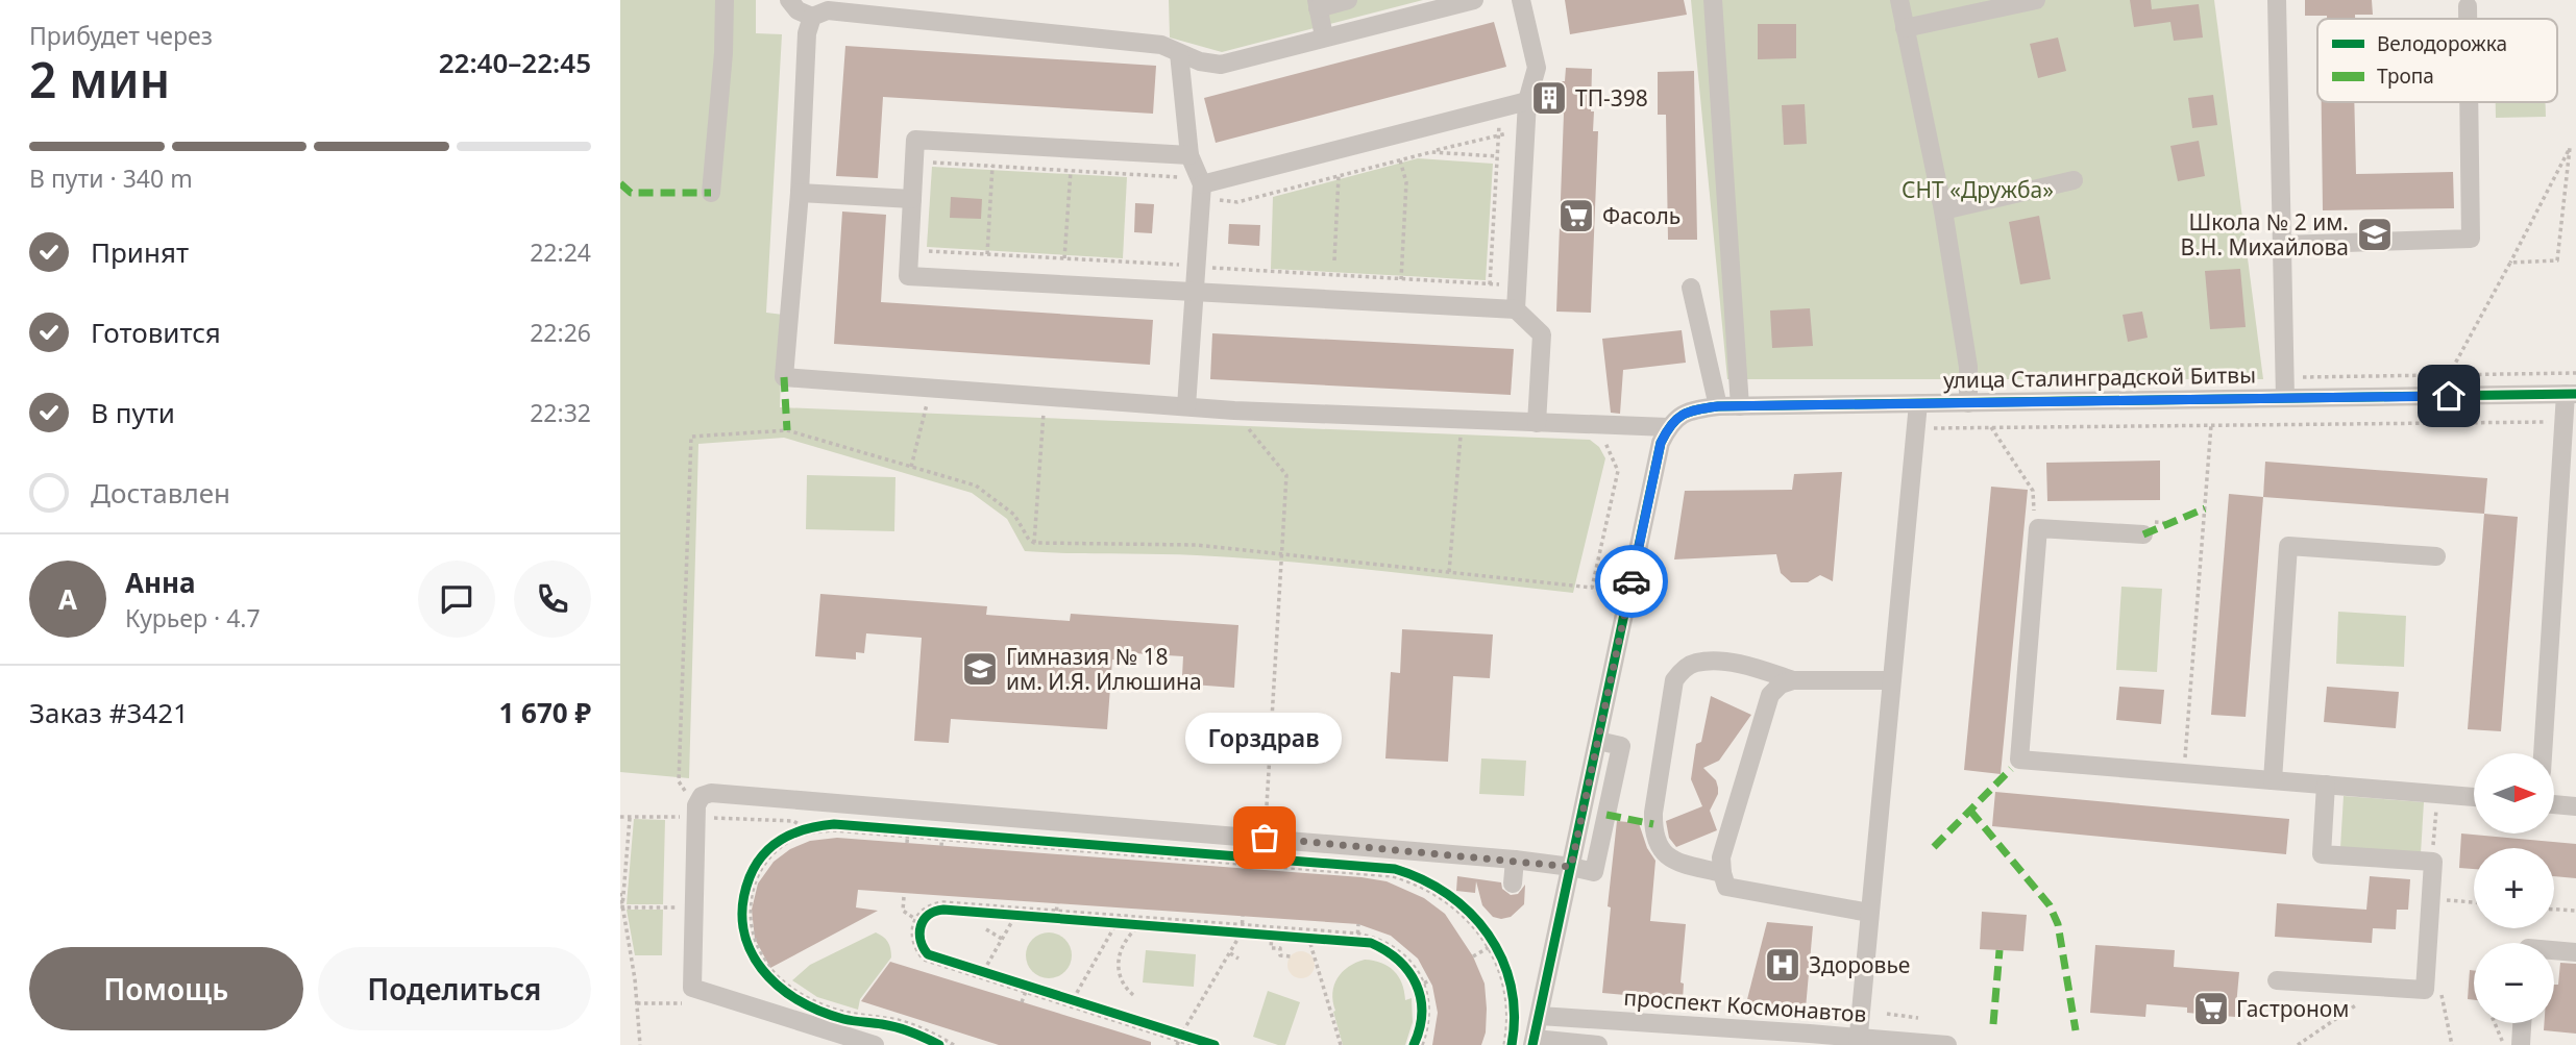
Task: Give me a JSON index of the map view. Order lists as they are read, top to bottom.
{
  "streets": {
    "street": ["улица Сталинградской Битвы", "проспект Космонавтов"]
  },
  "crossings": [
    ["улица Сталинградской Битвы", "проспект Космонавтов"]
  ],
  "parks": ["СНТ «Дружба»"],
  "places": {
    "building": ["ТП-398"],
    "supermarket": ["Фасоль", "Гастроном"],
    "school or university": ["Школа № 2 им. В.Н. Михайлова", "Гимназия № 18 им. И.Я. Илюшина"],
    "other": ["Горздрав"],
    "hospital": ["Здоровье"]
  },
  "legend": ["Велодорожка", "Тропа"],
  "north": "right",
  "page": {
    "heading": ["2 мин", "Прибудет через", "22:40–22:45"],
    "panel": [
      "Анна",
      "Курьер · 4.7",
      "Заказ #3421",
      "1 670 ₽"
    ],
    "bar": "В пути · 340 m",
    "list": [
      ["Принят", "22:24"],
      ["Готовится", "22:26"],
      ["В пути", "22:32"],
      "Доставлен"
    ],
    "round": "А",
    "bubble": "Горздрав",
    "map_buttons": ["+", "−"],
    "buttons": ["Помощь", "Поделиться"]
  }
}
